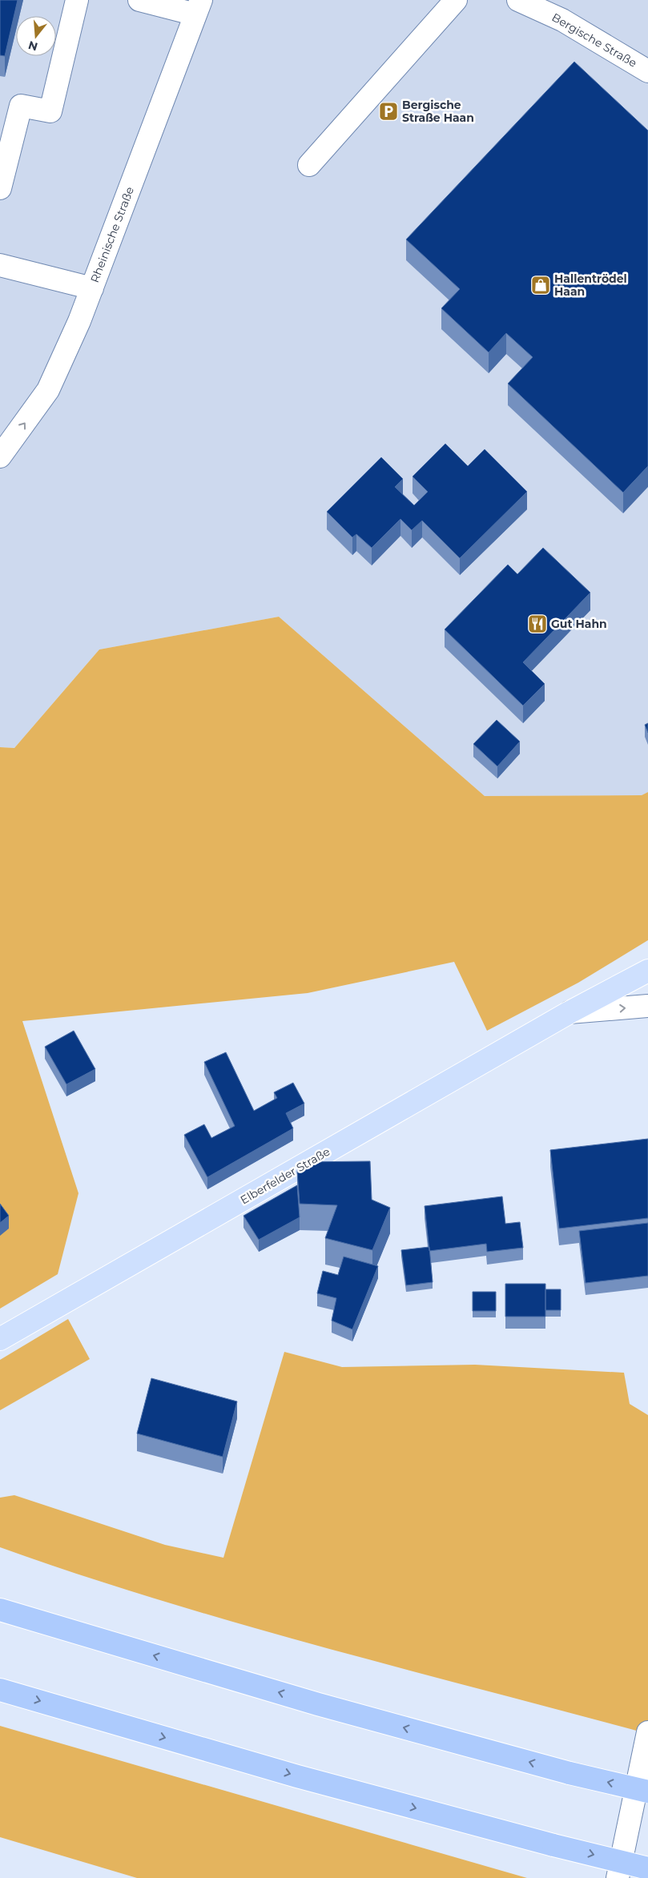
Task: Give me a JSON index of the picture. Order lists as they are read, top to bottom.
{
  "streets": {
    "main road": ["Elberfelder Straße"],
    "street": ["Bergische Straße", "Rheinische Straße"]
  },
  "one_way": ["Rheinische Straße"],
  "places": {
    "parking": ["Bergische Straße Haan"],
    "shop": ["Hallentrödel Haan"],
    "restaurant": ["Gut Hahn"]
  },
  "north": "bottom"
}
